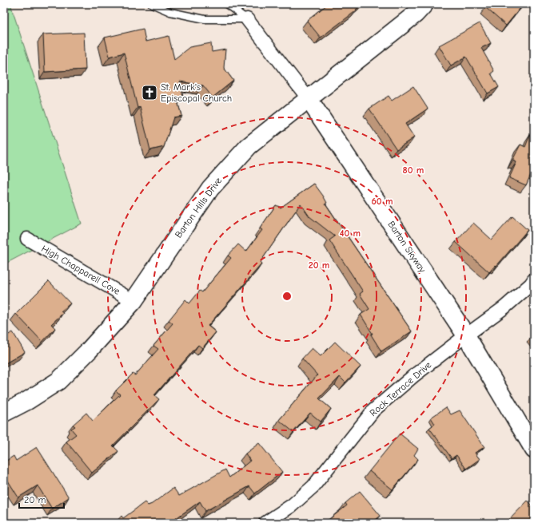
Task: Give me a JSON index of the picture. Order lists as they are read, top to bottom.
{
  "streets": {
    "street": [
      "Barton Hills Drive",
      "Barton Skyway",
      "High Chapparell Cove",
      "Rock Terrace Drive"
    ]
  },
  "crossings": [
    ["Barton Hills Drive", "Barton Skyway"],
    ["Barton Hills Drive", "High Chapparell Cove"],
    ["Barton Skyway", "Rock Terrace Drive"]
  ],
  "places": {
    "church": ["St. Mark's Episcopal Church"]
  },
  "scale_bar": "20 m",
  "rings": [
    "80 m",
    "60 m",
    "40 m",
    "20 m"
  ]
}
